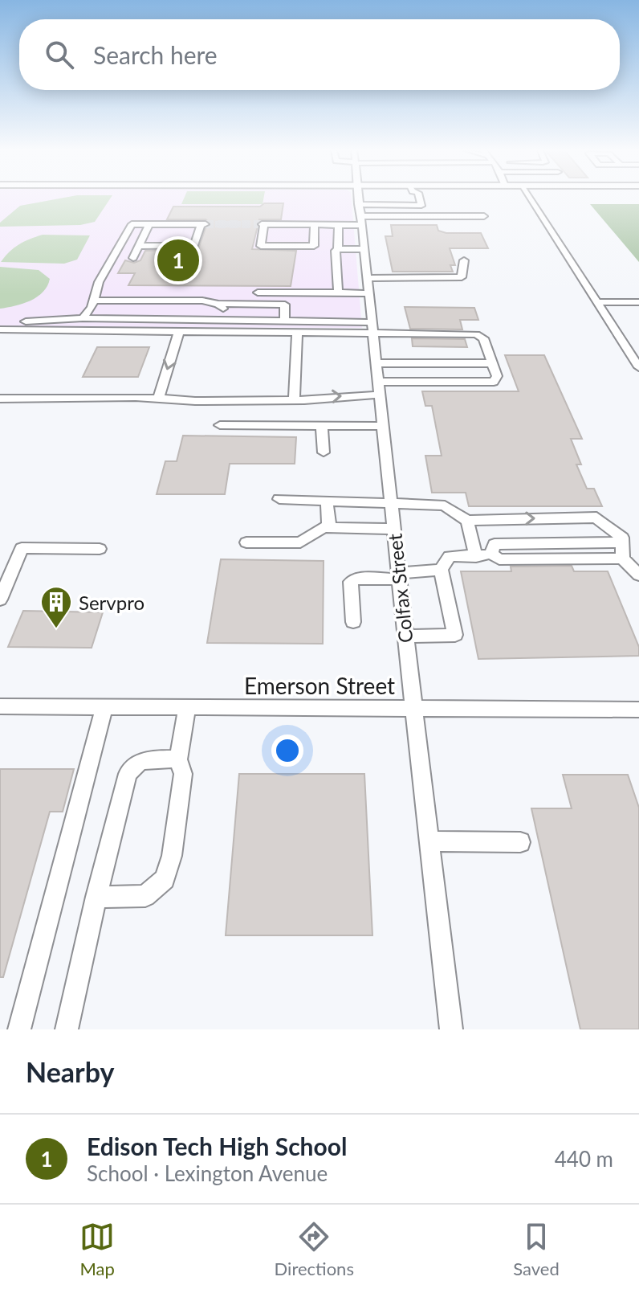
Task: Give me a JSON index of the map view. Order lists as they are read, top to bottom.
{
  "streets": {
    "street": ["Colfax Street", "Emerson Street"]
  },
  "crossings": [
    ["Colfax Street", "Emerson Street"]
  ],
  "places": {
    "building": ["Servpro"]
  },
  "page": {
    "search": "Search here",
    "pins": "1",
    "heading": "Nearby",
    "list": [
      {
        "mark": "1",
        "name": "Edison Tech High School",
        "note": "School · Lexington Avenue",
        "value": "440 m"
      }
    ],
    "nav": ["Map", "Directions", "Saved"]
  }
}
